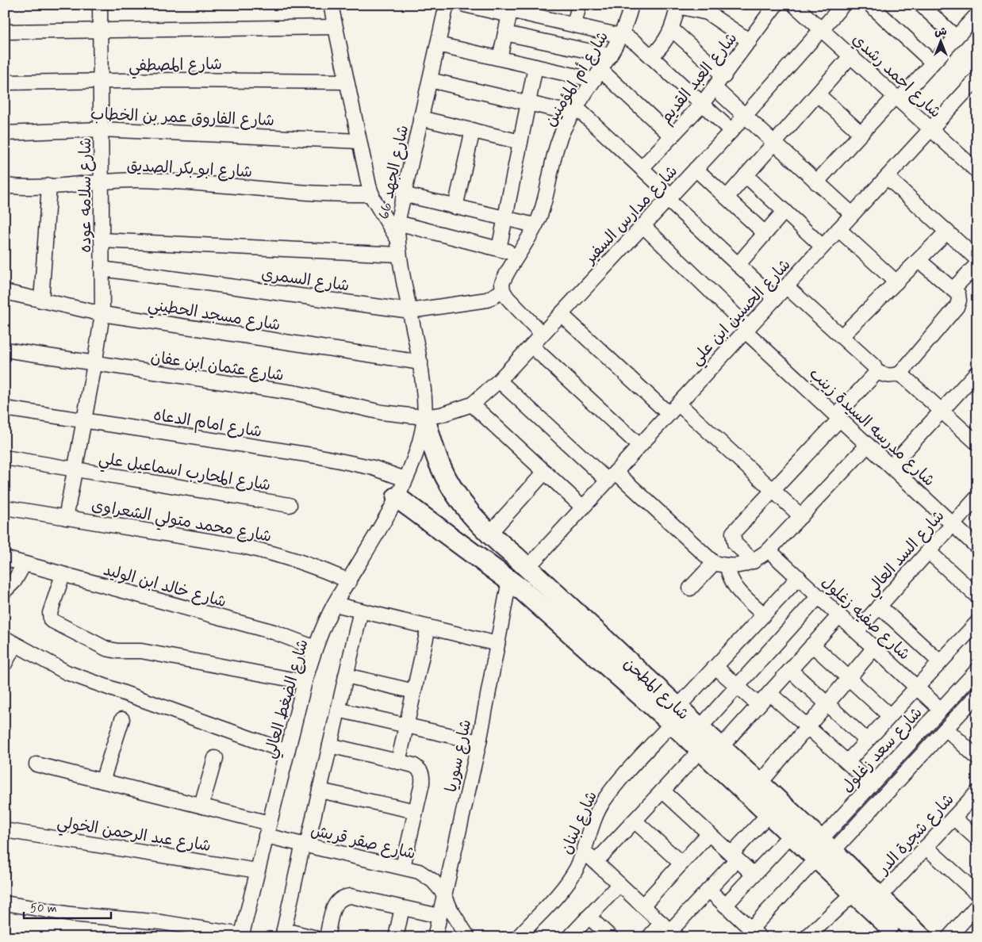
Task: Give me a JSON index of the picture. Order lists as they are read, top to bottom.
{
  "streets": {
    "street": [
      "شارع المصطفي",
      "شارع احمد رشدي",
      "شارع العبد القديم",
      "شارع أم المؤمنين",
      "شارع الفاروق عمر بن الخطاب",
      "شارع ابو بكر الصديق",
      "شارع الجهد 66",
      "شارع سلامه عوده",
      "شارع مدارس السفير",
      "شارع السمري",
      "شارع الحسين ابن علي",
      "شارع مسجد الحطيني",
      "شارع عثمان ابن عفان",
      "شارع امام الدعاه",
      "شارع مدرسه السيدة زينب",
      "شارع المحارب اسماعيل علي",
      "شارع محمد متولي الشعراوى",
      "شارع السد العالي",
      "شارع خالد ابن الوليد",
      "شارع صفيه زغلول",
      "شارع المطحن",
      "شارع الضغط العالي",
      "شارع سعد زغلول",
      "شارع سوريا",
      "شارع لبنان",
      "شارع عبد الرحمن الخولي",
      "شارع شجرة الدر",
      "شارع صقر قريش"
    ]
  },
  "crossings": [
    ["شارع المصطفي", "شارع سلامه عوده"],
    ["شارع احمد رشدي", "شارع مدارس السفير"],
    ["شارع احمد رشدي", "شارع الحسين ابن علي"],
    ["شارع أم المؤمنين", "شارع السمري"],
    ["شارع الفاروق عمر بن الخطاب", "شارع سلامه عوده"],
    ["شارع ابو بكر الصديق", "شارع سلامه عوده"],
    ["شارع الجهد 66", "شارع مدارس السفير"],
    ["شارع الجهد 66", "شارع السمري"],
    ["شارع الجهد 66", "شارع مسجد الحطيني"],
    ["شارع الجهد 66", "شارع عثمان ابن عفان"],
    ["شارع الجهد 66", "شارع المطحن"],
    ["شارع الجهد 66", "شارع الضغط العالي"],
    ["شارع سلامه عوده", "شارع السمري"],
    ["شارع سلامه عوده", "شارع مسجد الحطيني"],
    ["شارع سلامه عوده", "شارع عثمان ابن عفان"],
    ["شارع سلامه عوده", "شارع امام الدعاه"],
    ["شارع سلامه عوده", "شارع المحارب اسماعيل علي"],
    ["شارع سلامه عوده", "شارع محمد متولي الشعراوى"],
    ["شارع مدارس السفير", "شارع عثمان ابن عفان"],
    ["شارع مدارس السفير", "شارع مدرسه السيدة زينب"],
    ["شارع مدارس السفير", "شارع المطحن"],
    ["شارع مدارس السفير", "شارع الضغط العالي"],
    ["شارع الحسين ابن علي", "شارع مدرسه السيدة زينب"],
    ["شارع الحسين ابن علي", "شارع المطحن"],
    ["شارع عثمان ابن عفان", "شارع المطحن"],
    ["شارع عثمان ابن عفان", "شارع الضغط العالي"],
    ["شارع امام الدعاه", "شارع الضغط العالي"],
    ["شارع مدرسه السيدة زينب", "شارع السد العالي"],
    ["شارع محمد متولي الشعراوى", "شارع الضغط العالي"],
    ["شارع السد العالي", "شارع صفيه زغلول"],
    ["شارع خالد ابن الوليد", "شارع الضغط العالي"],
    ["شارع صفيه زغلول", "شارع سعد زغلول"],
    ["شارع صفيه زغلول", "شارع لبنان"],
    ["شارع المطحن", "شارع الضغط العالي"],
    ["شارع المطحن", "شارع سعد زغلول"],
    ["شارع المطحن", "شارع سوريا"],
    ["شارع المطحن", "شارع لبنان"],
    ["شارع المطحن", "شارع شجرة الدر"],
    ["شارع الضغط العالي", "شارع عبد الرحمن الخولي"],
    ["شارع الضغط العالي", "شارع صقر قريش"],
    ["شارع سوريا", "شارع صقر قريش"]
  ],
  "scale_bar": "50 m",
  "north": "top"
}
